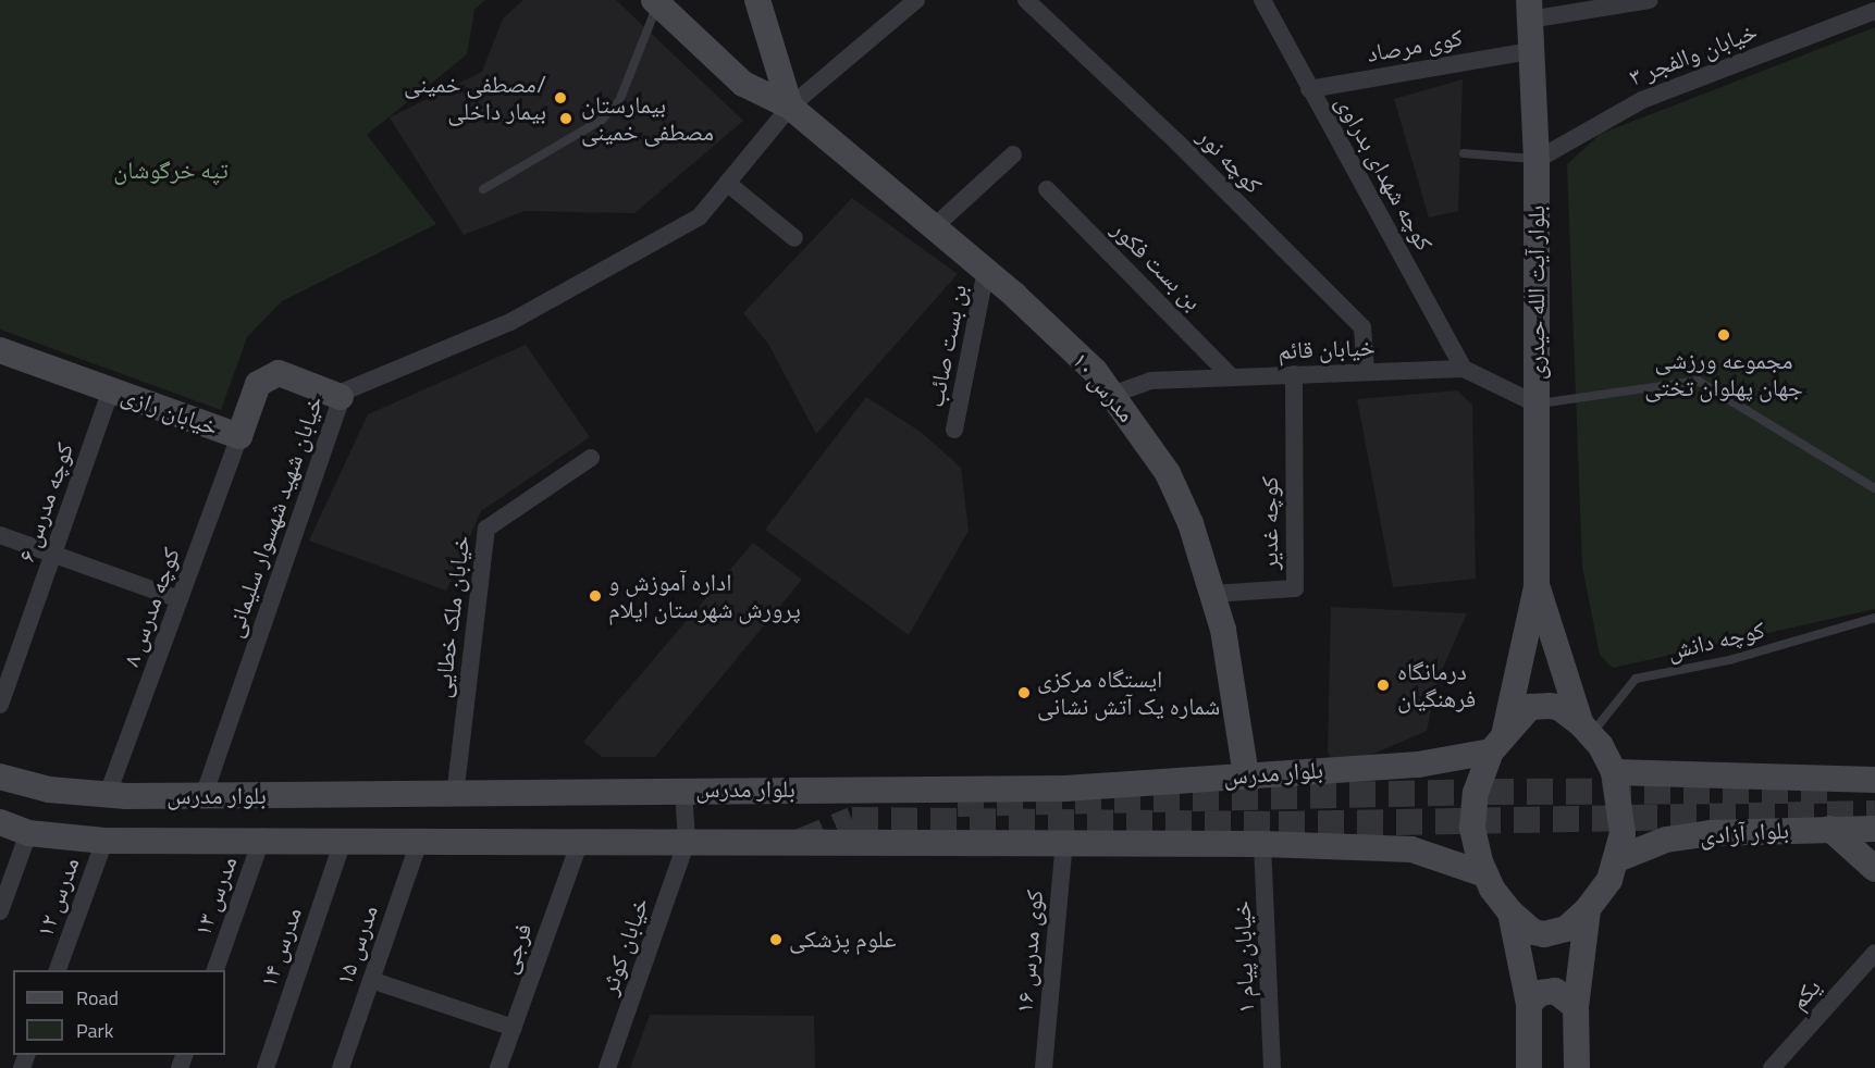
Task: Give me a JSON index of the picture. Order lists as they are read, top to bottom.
{
  "streets": {
    "main road": [
      "بلوار آیت الله حیدری",
      "مدرس ۱۰",
      "خیابان رازی",
      "بلوار مدرس",
      "بلوار آزادی"
    ],
    "street": [
      "کوی مرصاد",
      "خیابان والفجر ۳",
      "کوچه نور",
      "کوچه شهدای بدراوی",
      "بن بست فکور",
      "بن بست صائب",
      "خیابان قائم",
      "کوچه مدرس ۶",
      "خیابان شهید شهسوار سلیمانی",
      "کوچه غدیر",
      "کوچه مدرس ۸",
      "خیابان ملک خطایی",
      "مدرس ۱۳",
      "مدرس ۱۲",
      "مدرس ۱۵",
      "خیابان کوثر",
      "مدرس ۱۴",
      "فرجی",
      "کوی مدرس ۱۶",
      "خیابان پیام ۱",
      "یکم"
    ],
    "lane": ["کوچه دانش"]
  },
  "crossings": [
    ["کوی مرصاد", "کوچه شهدای بدراوی"],
    ["کوی مرصاد", "بلوار آیت الله حیدری"],
    ["خیابان والفجر ۳", "بلوار آیت الله حیدری"],
    ["کوچه نور", "خیابان قائم"],
    ["کوچه شهدای بدراوی", "خیابان قائم"],
    ["بن بست فکور", "خیابان قائم"],
    ["بلوار آیت الله حیدری", "خیابان قائم"],
    ["بلوار آیت الله حیدری", "کوچه دانش"],
    ["بلوار آیت الله حیدری", "بلوار مدرس"],
    ["بلوار آیت الله حیدری", "بلوار آزادی"],
    ["بن بست صائب", "مدرس ۱۰"],
    ["خیابان قائم", "مدرس ۱۰"],
    ["خیابان قائم", "کوچه غدیر"],
    ["مدرس ۱۰", "خیابان شهید شهسوار سلیمانی"],
    ["مدرس ۱۰", "کوچه غدیر"],
    ["مدرس ۱۰", "بلوار مدرس"],
    ["خیابان رازی", "کوچه مدرس ۶"],
    ["خیابان رازی", "خیابان شهید شهسوار سلیمانی"],
    ["خیابان رازی", "کوچه مدرس ۸"],
    ["خیابان شهید شهسوار سلیمانی", "بلوار مدرس"],
    ["کوچه مدرس ۸", "بلوار مدرس"],
    ["خیابان ملک خطایی", "بلوار مدرس"],
    ["کوچه دانش", "بلوار مدرس"],
    ["کوچه دانش", "بلوار آزادی"],
    ["بلوار مدرس", "بلوار آزادی"],
    ["بلوار مدرس", "مدرس ۱۳"],
    ["بلوار مدرس", "مدرس ۱۲"],
    ["بلوار مدرس", "مدرس ۱۵"],
    ["بلوار مدرس", "خیابان کوثر"],
    ["بلوار مدرس", "مدرس ۱۴"],
    ["بلوار مدرس", "فرجی"],
    ["بلوار مدرس", "کوی مدرس ۱۶"],
    ["بلوار مدرس", "خیابان پیام ۱"]
  ],
  "parks": ["تپه خرگوشان"],
  "places": [
    "مصطفی خمینی/ بیمار داخلی",
    "بیمارستان مصطفی خمینی",
    "مجموعه ورزشی جهان پهلوان تختی",
    "اداره آموزش و پرورش شهرستان ایلام",
    "درمانگاه فرهنگیان",
    "ایستگاه مرکزی شماره یک آتش نشانی",
    "علوم پزشکی"
  ],
  "legend": ["Road", "Park"]
}
